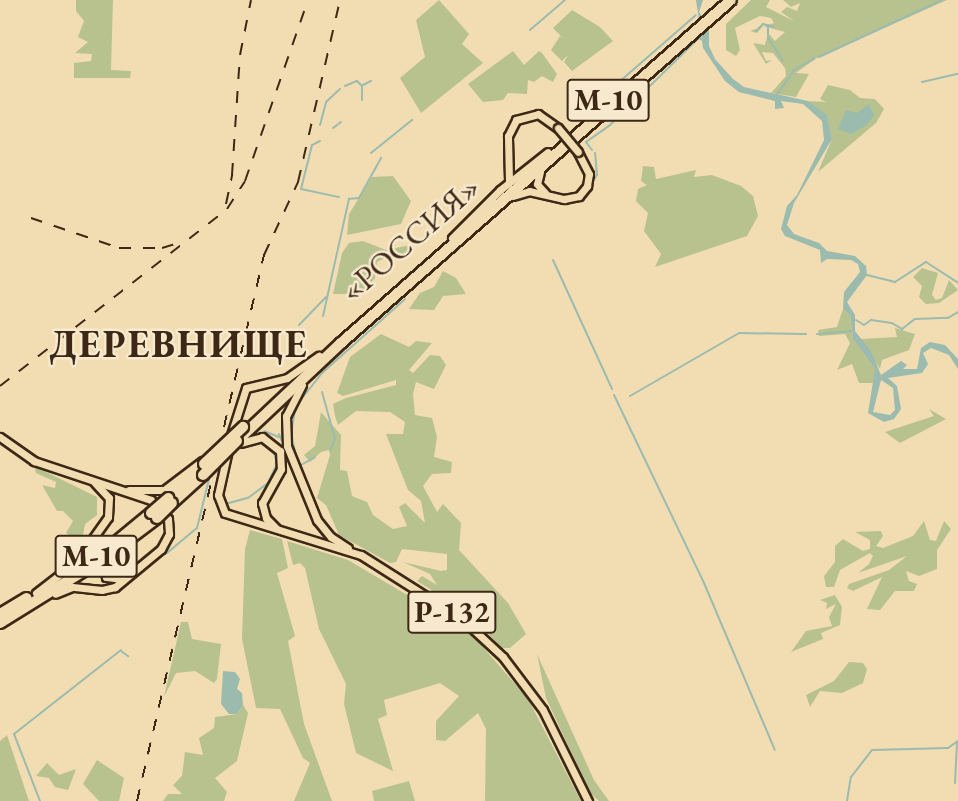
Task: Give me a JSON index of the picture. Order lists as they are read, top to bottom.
{
  "streets": {
    "highway": ["М-10", "«РОССИЯ»"],
    "main road": ["Р-132"]
  },
  "crossings": [
    ["М-10", "«РОССИЯ»"],
    ["«РОССИЯ»", "Р-132"]
  ],
  "districts": ["ДЕРЕВНИЩЕ"]
}
